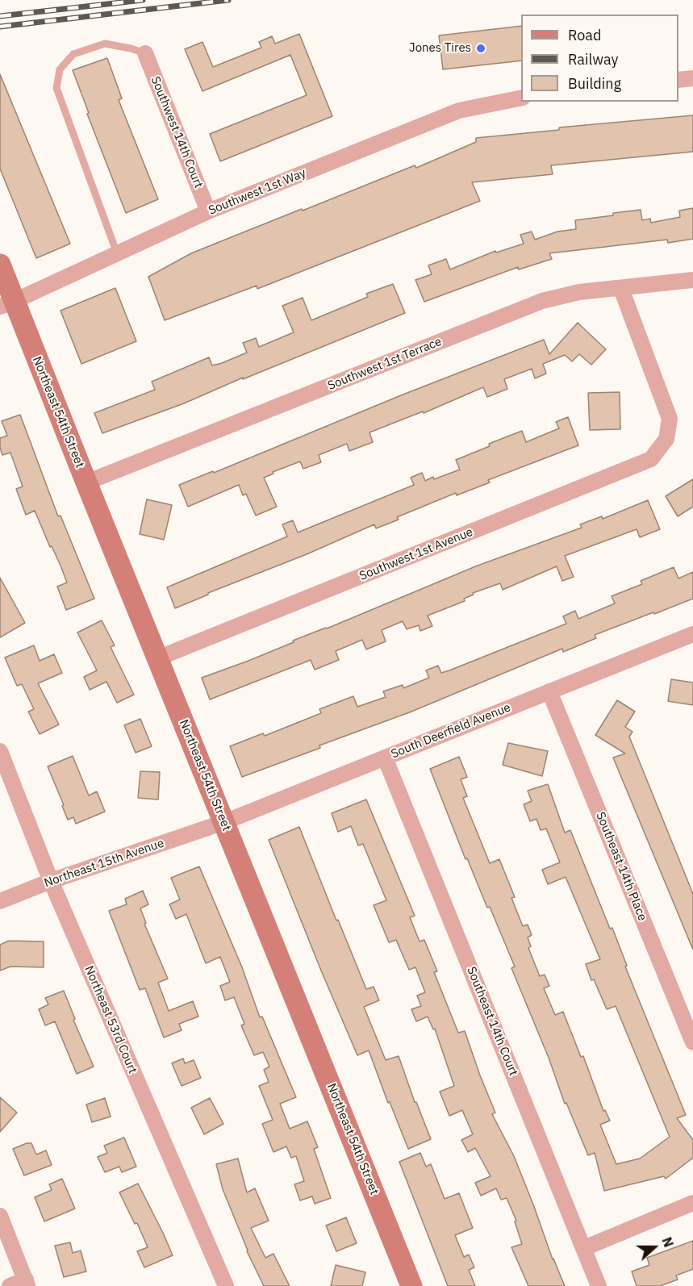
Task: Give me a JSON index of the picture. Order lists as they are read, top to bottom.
{
  "streets": {
    "street": [
      "Southwest 14th Court",
      "Southwest 1st Way",
      "Southwest 1st Terrace",
      "Northeast 54th Street",
      "Southwest 1st Avenue",
      "South Deerfield Avenue",
      "Northeast 15th Avenue",
      "Southeast 14th Place",
      "Northeast 53rd Court",
      "Southeast 14th Court"
    ]
  },
  "crossings": [
    ["Southwest 14th Court", "Southwest 1st Way"],
    ["Southwest 1st Way", "Northeast 54th Street"],
    ["Southwest 1st Terrace", "Northeast 54th Street"],
    ["Southwest 1st Terrace", "Southwest 1st Avenue"],
    ["Northeast 54th Street", "Southwest 1st Avenue"],
    ["Northeast 54th Street", "South Deerfield Avenue"],
    ["Northeast 54th Street", "Northeast 15th Avenue"],
    ["South Deerfield Avenue", "Northeast 15th Avenue"],
    ["South Deerfield Avenue", "Southeast 14th Place"],
    ["South Deerfield Avenue", "Southeast 14th Court"],
    ["Northeast 15th Avenue", "Northeast 53rd Court"]
  ],
  "places": ["Jones Tires"],
  "legend": ["Road", "Railway", "Building"],
  "north": "right"
}
